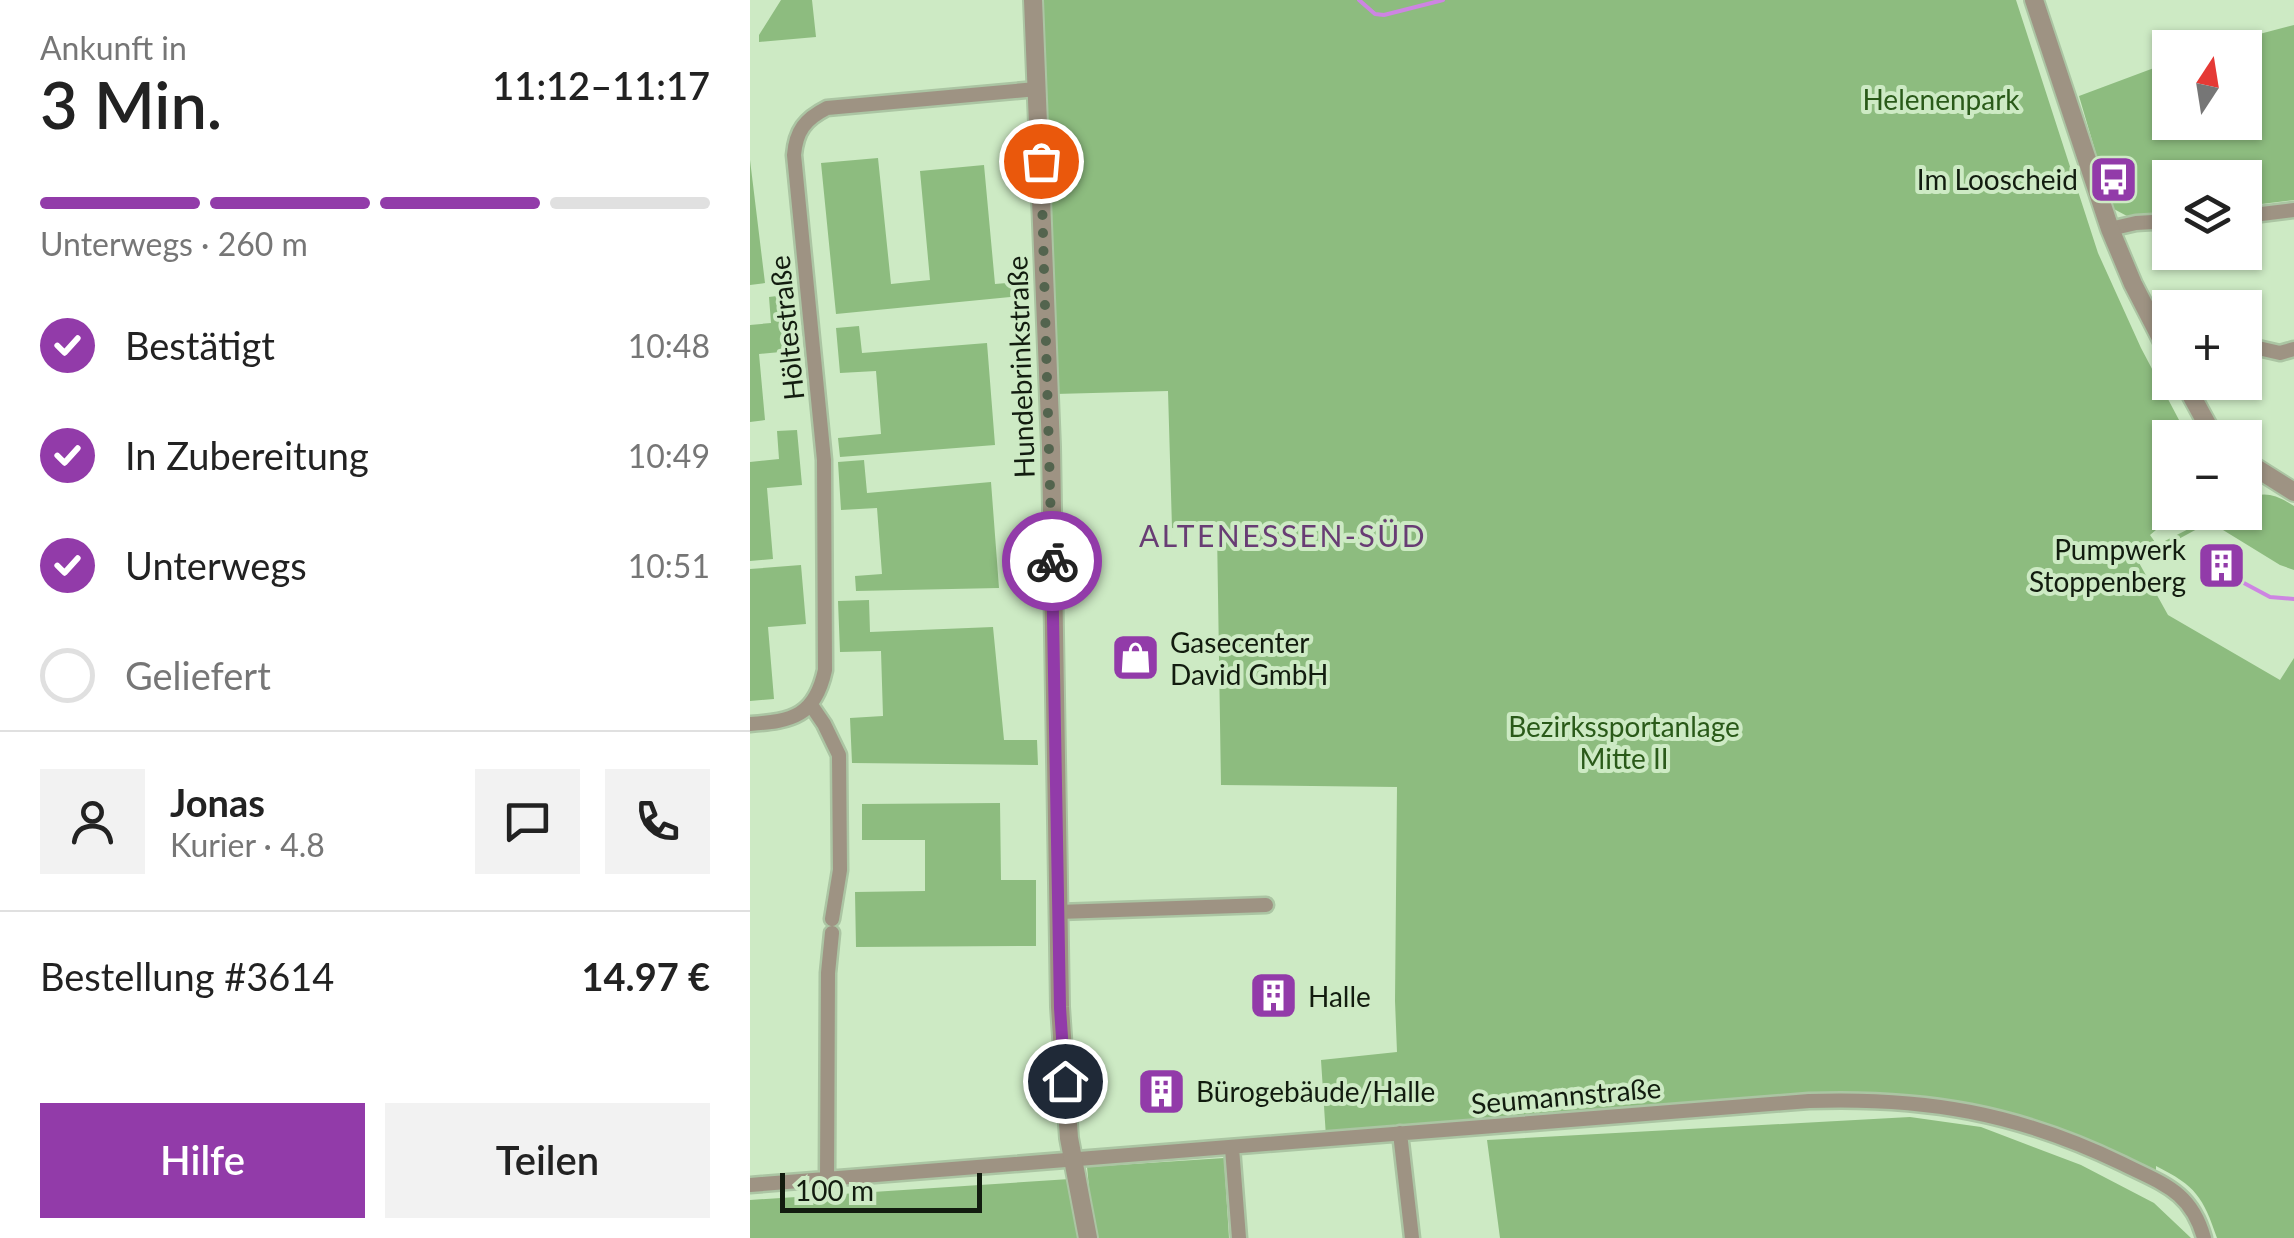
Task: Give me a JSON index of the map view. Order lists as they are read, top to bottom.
{
  "streets": {
    "street": ["Höltestraße", "Hundebrinkstraße", "Seumannstraße"]
  },
  "crossings": [
    ["Höltestraße", "Hundebrinkstraße"],
    ["Hundebrinkstraße", "Seumannstraße"]
  ],
  "districts": ["ALTENESSEN-SÜD"],
  "parks": ["Helenenpark", "Bezirkssportanlage Mitte II"],
  "places": {
    "bus stop": ["Im Looscheid"],
    "building": ["Pumpwerk Stoppenberg", "Halle", "Bürogebäude/Halle"],
    "shop": ["Gasecenter David GmbH"]
  },
  "scale_bar": "100 m",
  "north": "top",
  "page": {
    "heading": ["3 Min.", "Ankunft in", "11:12–11:17"],
    "panel": [
      "Jonas",
      "Kurier · 4.8",
      "Bestellung #3614",
      "14.97 €"
    ],
    "map_buttons": ["+", "−"],
    "bar": "Unterwegs · 260 m",
    "list": [
      ["Bestätigt", "10:48"],
      ["In Zubereitung", "10:49"],
      ["Unterwegs", "10:51"],
      "Geliefert"
    ],
    "buttons": ["Hilfe", "Teilen"],
    "scale": "100 m"
  }
}
